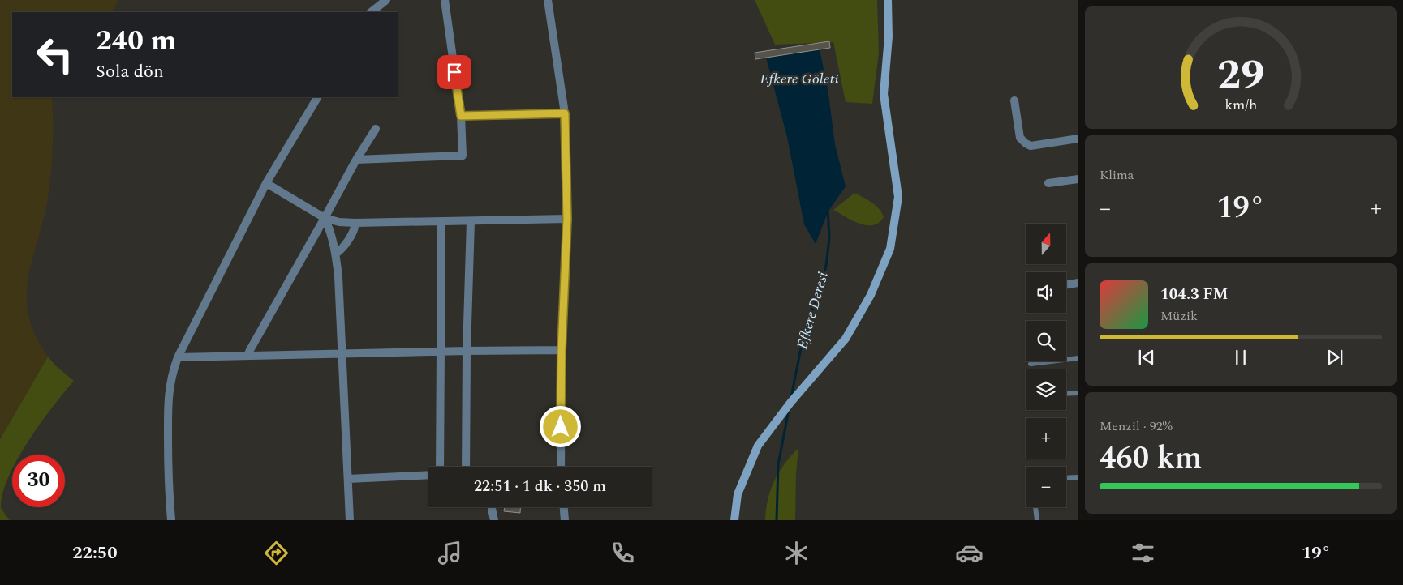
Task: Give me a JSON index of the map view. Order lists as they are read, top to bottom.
{
  "water": ["Efkere Göleti", "Efkere Deresi"],
  "north": "top",
  "page": {
    "turn": ["240 m", "Sola dön"],
    "tile": [
      "Klima",
      ["Menzil · 92%", "460 km"]
    ],
    "heat": ["−", "19°", "+"],
    "map_buttons": ["+", "−"],
    "song": ["104.3 FM", "Müzik"],
    "limit": "30",
    "trip": "22:51 · 1 dk · 350 m",
    "tabs": ["22:50", "19°"],
    "gauge": ["29", "km/h"]
  }
}
